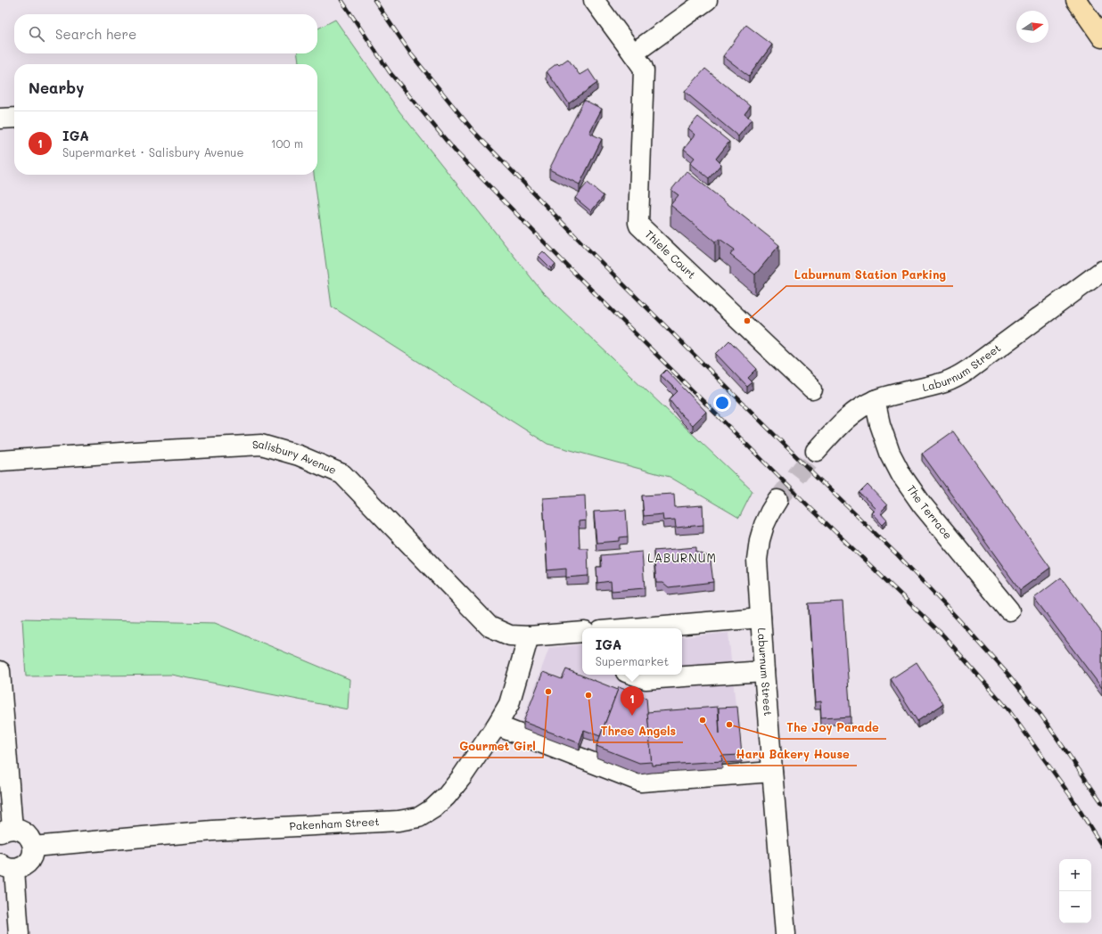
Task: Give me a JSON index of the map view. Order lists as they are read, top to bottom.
{
  "streets": {
    "street": [
      "Thiele Court",
      "Laburnum Street",
      "Salisbury Avenue",
      "The Terrace",
      "Pakenham Street"
    ]
  },
  "crossings": [
    ["Laburnum Street", "The Terrace"],
    ["Salisbury Avenue", "Pakenham Street"]
  ],
  "districts": ["LABURNUM"],
  "places": [
    "Laburnum Station Parking",
    "Gourmet Girl",
    "Three Angels",
    "Haru Bakery House",
    "The Joy Parade"
  ],
  "north": "right",
  "page": {
    "search": "Search here",
    "heading": "Nearby",
    "list": [
      {
        "mark": "1",
        "name": "IGA",
        "note": "Supermarket · Salisbury Avenue",
        "value": "100 m"
      }
    ],
    "popup": ["IGA", "Supermarket"],
    "pins": "1",
    "map_buttons": ["+", "−"]
  }
}
